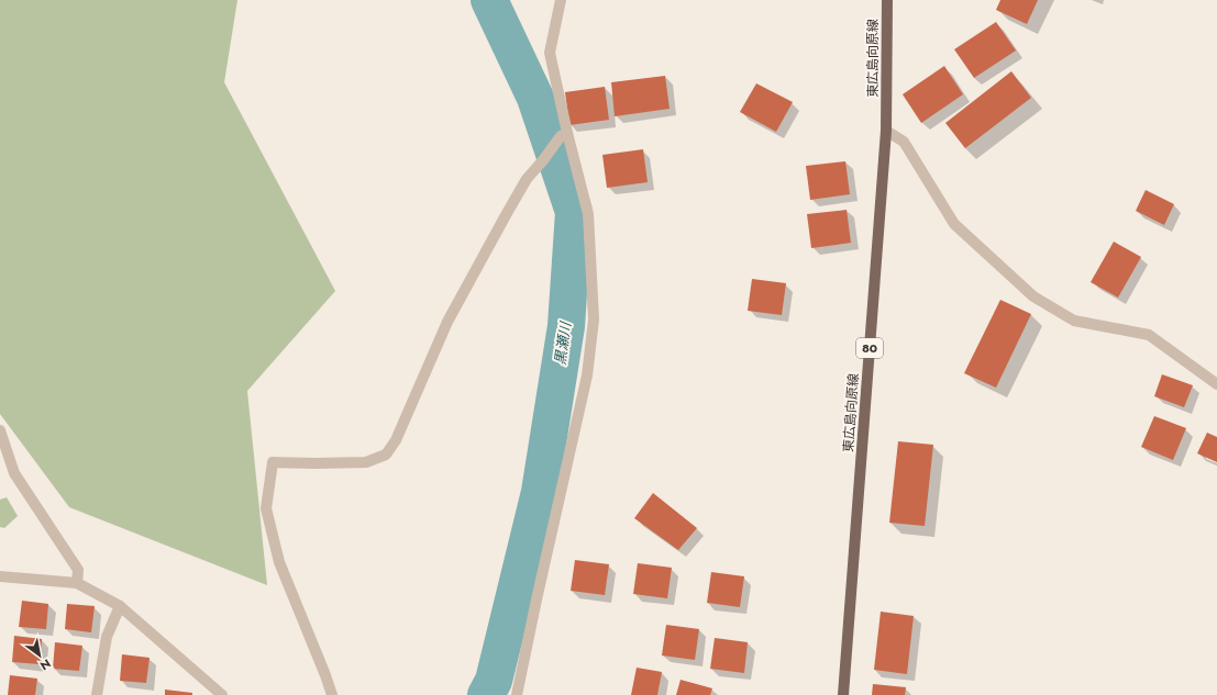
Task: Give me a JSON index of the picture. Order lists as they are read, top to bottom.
{
  "streets": {
    "main road": ["東広島向原線", "80"]
  },
  "water": ["黒瀬川"],
  "north": "bottom right"
}
